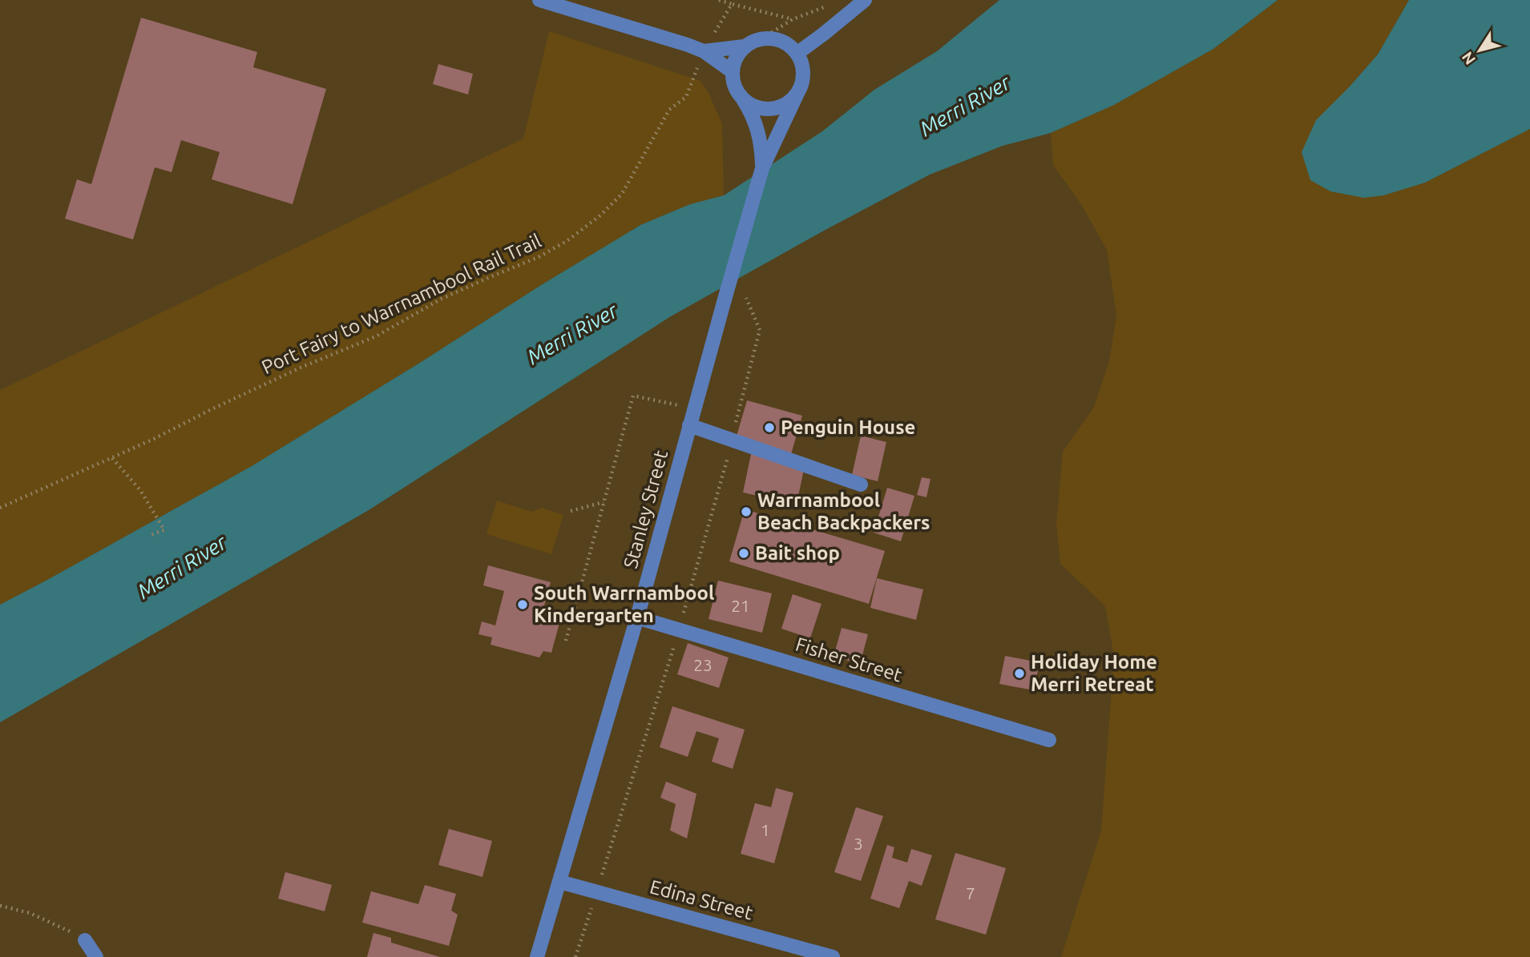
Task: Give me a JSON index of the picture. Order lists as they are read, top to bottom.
{
  "streets": {
    "street": ["Stanley Street", "Fisher Street", "Edina Street"],
    "path": ["Port Fairy to Warrnambool Rail Trail"]
  },
  "crossings": [
    ["Stanley Street", "Fisher Street"],
    ["Stanley Street", "Edina Street"]
  ],
  "water": ["Merri River"],
  "places": [
    "Penguin House",
    "Warrnambool Beach Backpackers",
    "Bait shop",
    "South Warrnambool Kindergarten",
    "Holiday Home Merri Retreat"
  ],
  "house_numbers": [
    "21",
    "23",
    "1",
    "3",
    "7"
  ],
  "north": "bottom left"
}
